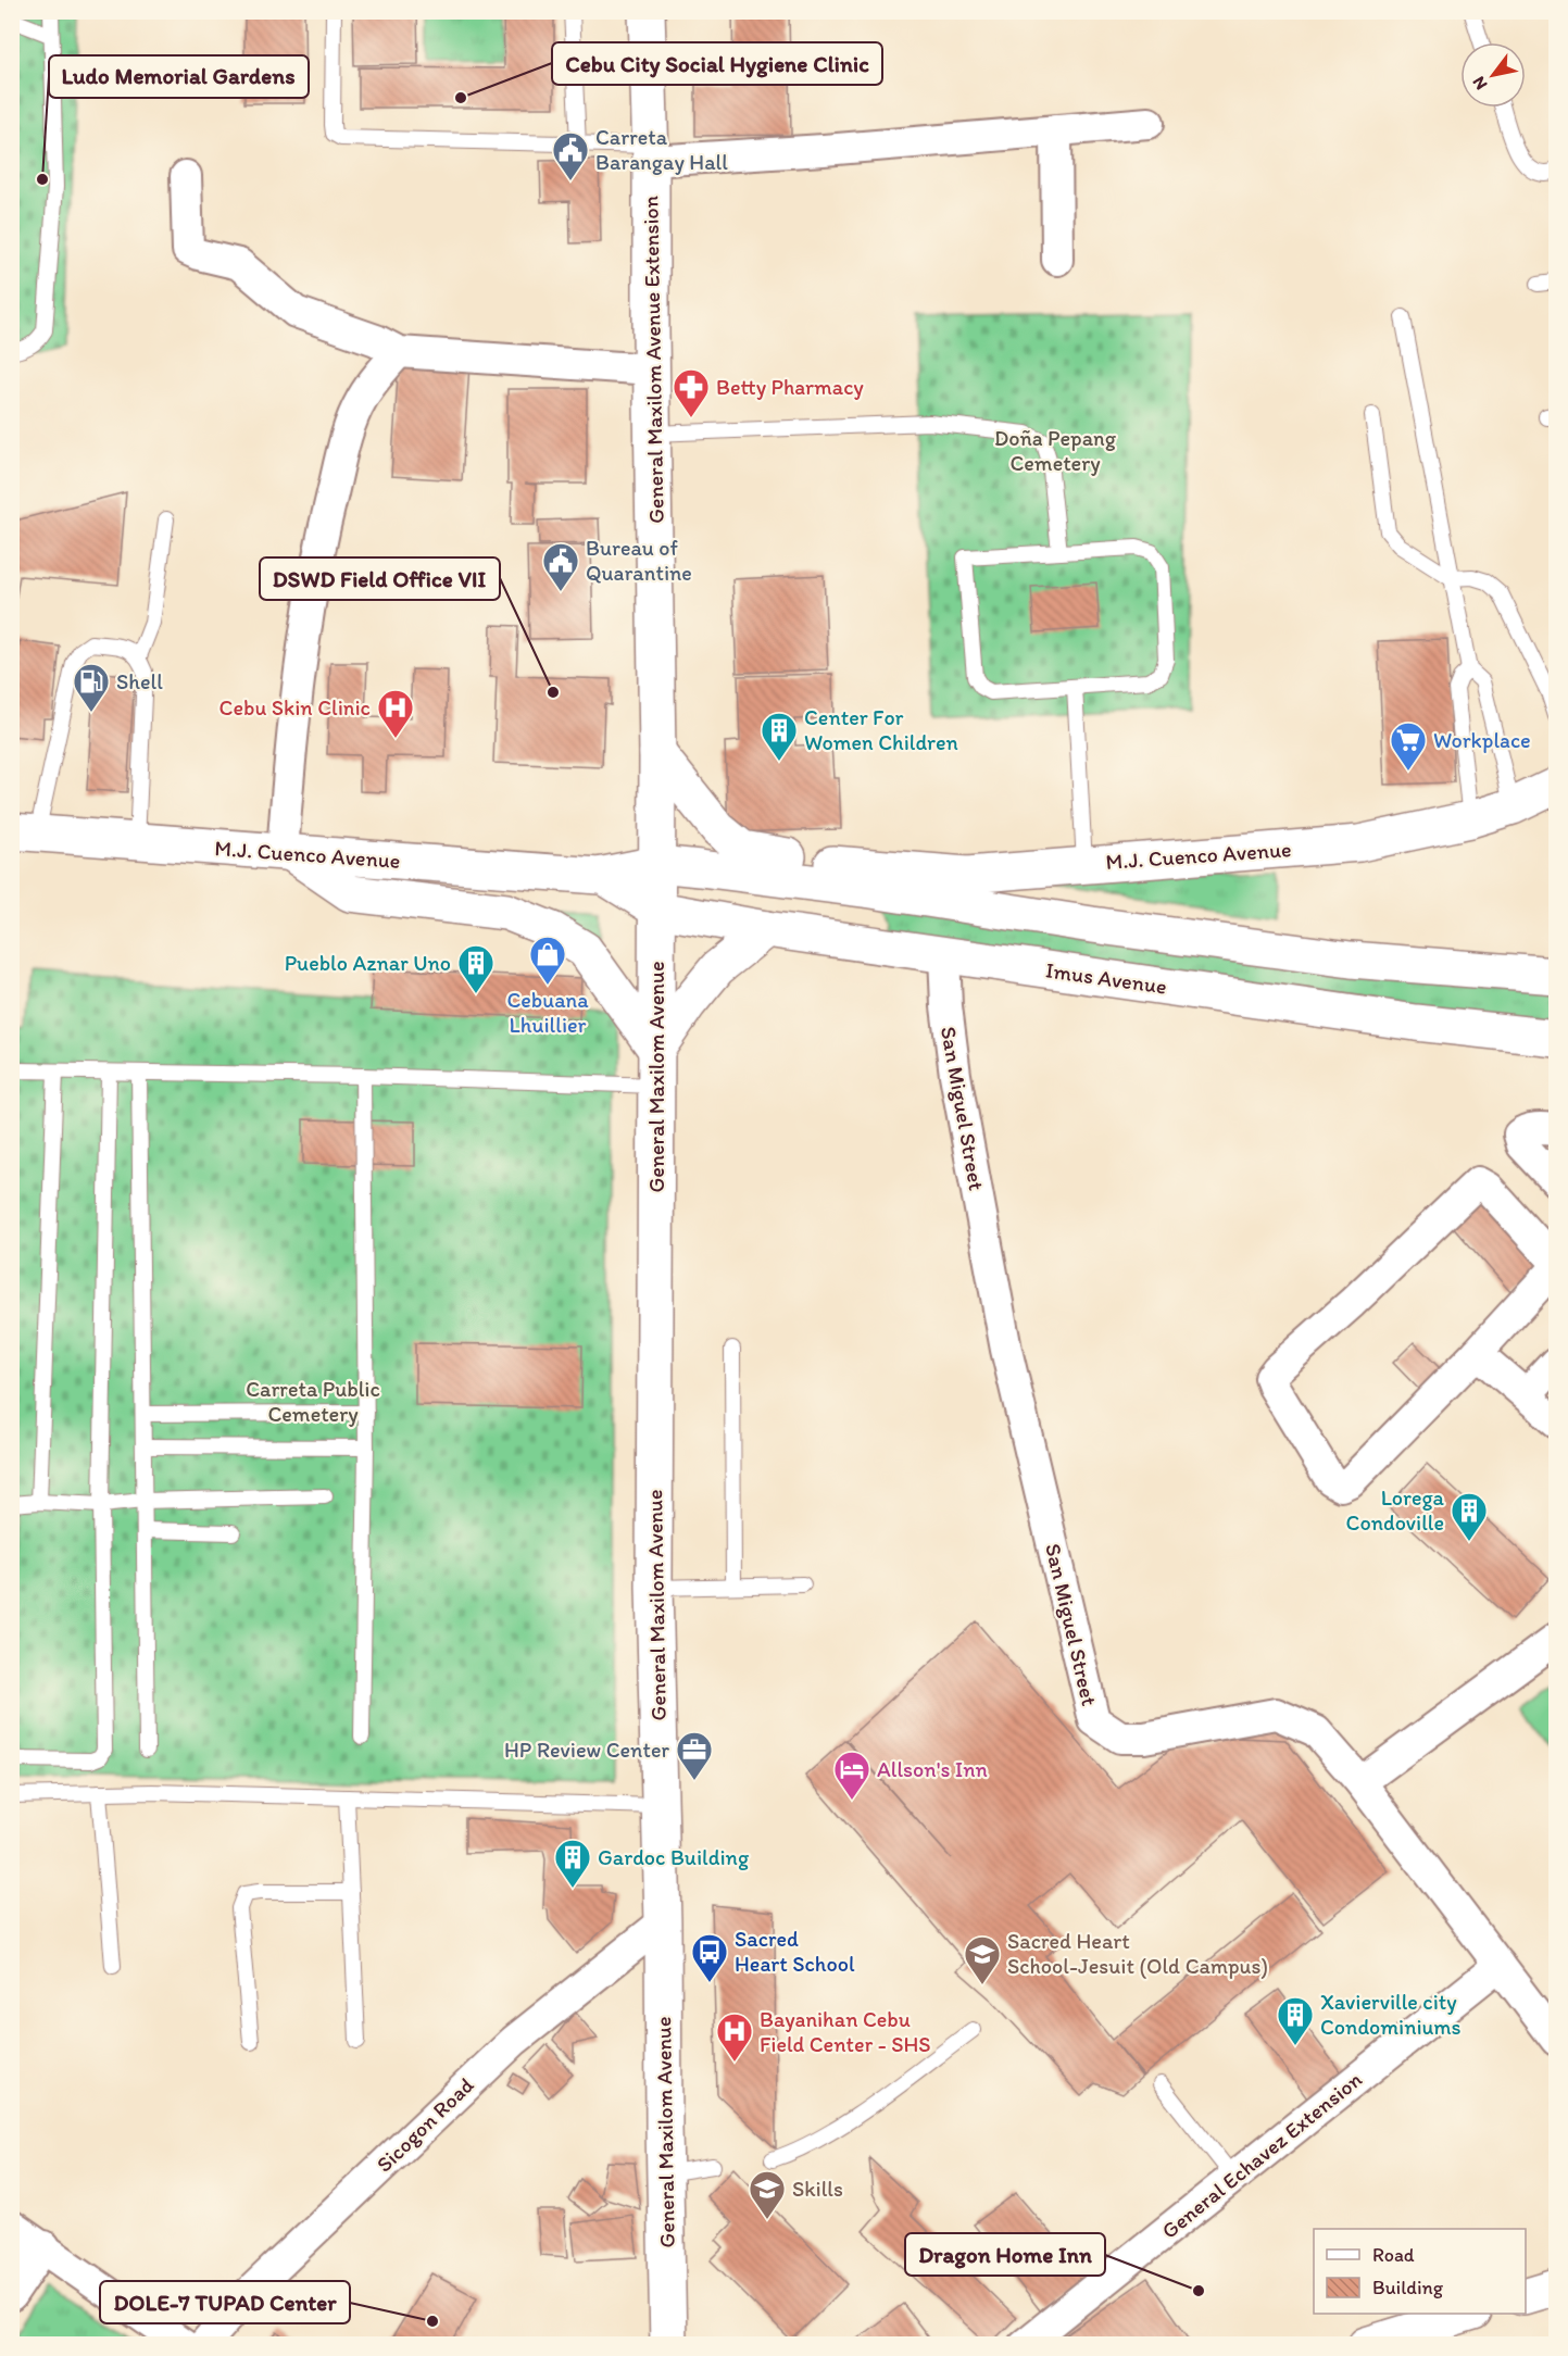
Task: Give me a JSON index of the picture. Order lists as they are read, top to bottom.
{
  "streets": {
    "main road": [
      "General Maxilom Avenue Extension",
      "M.J. Cuenco Avenue",
      "Imus Avenue",
      "General Maxilom Avenue"
    ],
    "street": ["San Miguel Street", "Sicogon Road", "General Echavez Extension"]
  },
  "crossings": [
    ["General Maxilom Avenue Extension", "M.J. Cuenco Avenue"],
    ["General Maxilom Avenue Extension", "General Maxilom Avenue"],
    ["M.J. Cuenco Avenue", "Imus Avenue"],
    ["M.J. Cuenco Avenue", "General Maxilom Avenue"],
    ["Imus Avenue", "General Maxilom Avenue"],
    ["Imus Avenue", "San Miguel Street"],
    ["General Maxilom Avenue", "Sicogon Road"],
    ["San Miguel Street", "General Echavez Extension"]
  ],
  "parks": ["Doña Pepang Cemetery", "Carreta Public Cemetery"],
  "places": {
    "other": [
      "Cebu City Social Hygiene Clinic",
      "Ludo Memorial Gardens",
      "DSWD Field Office VII",
      "Dragon Home Inn",
      "DOLE-7 TUPAD Center"
    ],
    "public building": ["Carreta Barangay Hall", "Bureau of Quarantine"],
    "pharmacy": ["Betty Pharmacy"],
    "fuel station": ["Shell"],
    "hospital": ["Cebu Skin Clinic", "Bayanihan Cebu Field Center - SHS"],
    "building": [
      "Center For Women Children",
      "Pueblo Aznar Uno",
      "Lorega Condoville",
      "Gardoc Building",
      "Xavierville city Condominiums"
    ],
    "supermarket": ["Workplace"],
    "shop": ["Cebuana Lhuillier"],
    "office": ["HP Review Center"],
    "hotel": ["Allson's Inn"],
    "bus stop": ["Sacred Heart School"],
    "school or university": ["Sacred Heart School-Jesuit (Old Campus)", "Skills"]
  },
  "legend": ["Road", "Building"],
  "north": "bottom left"
}
